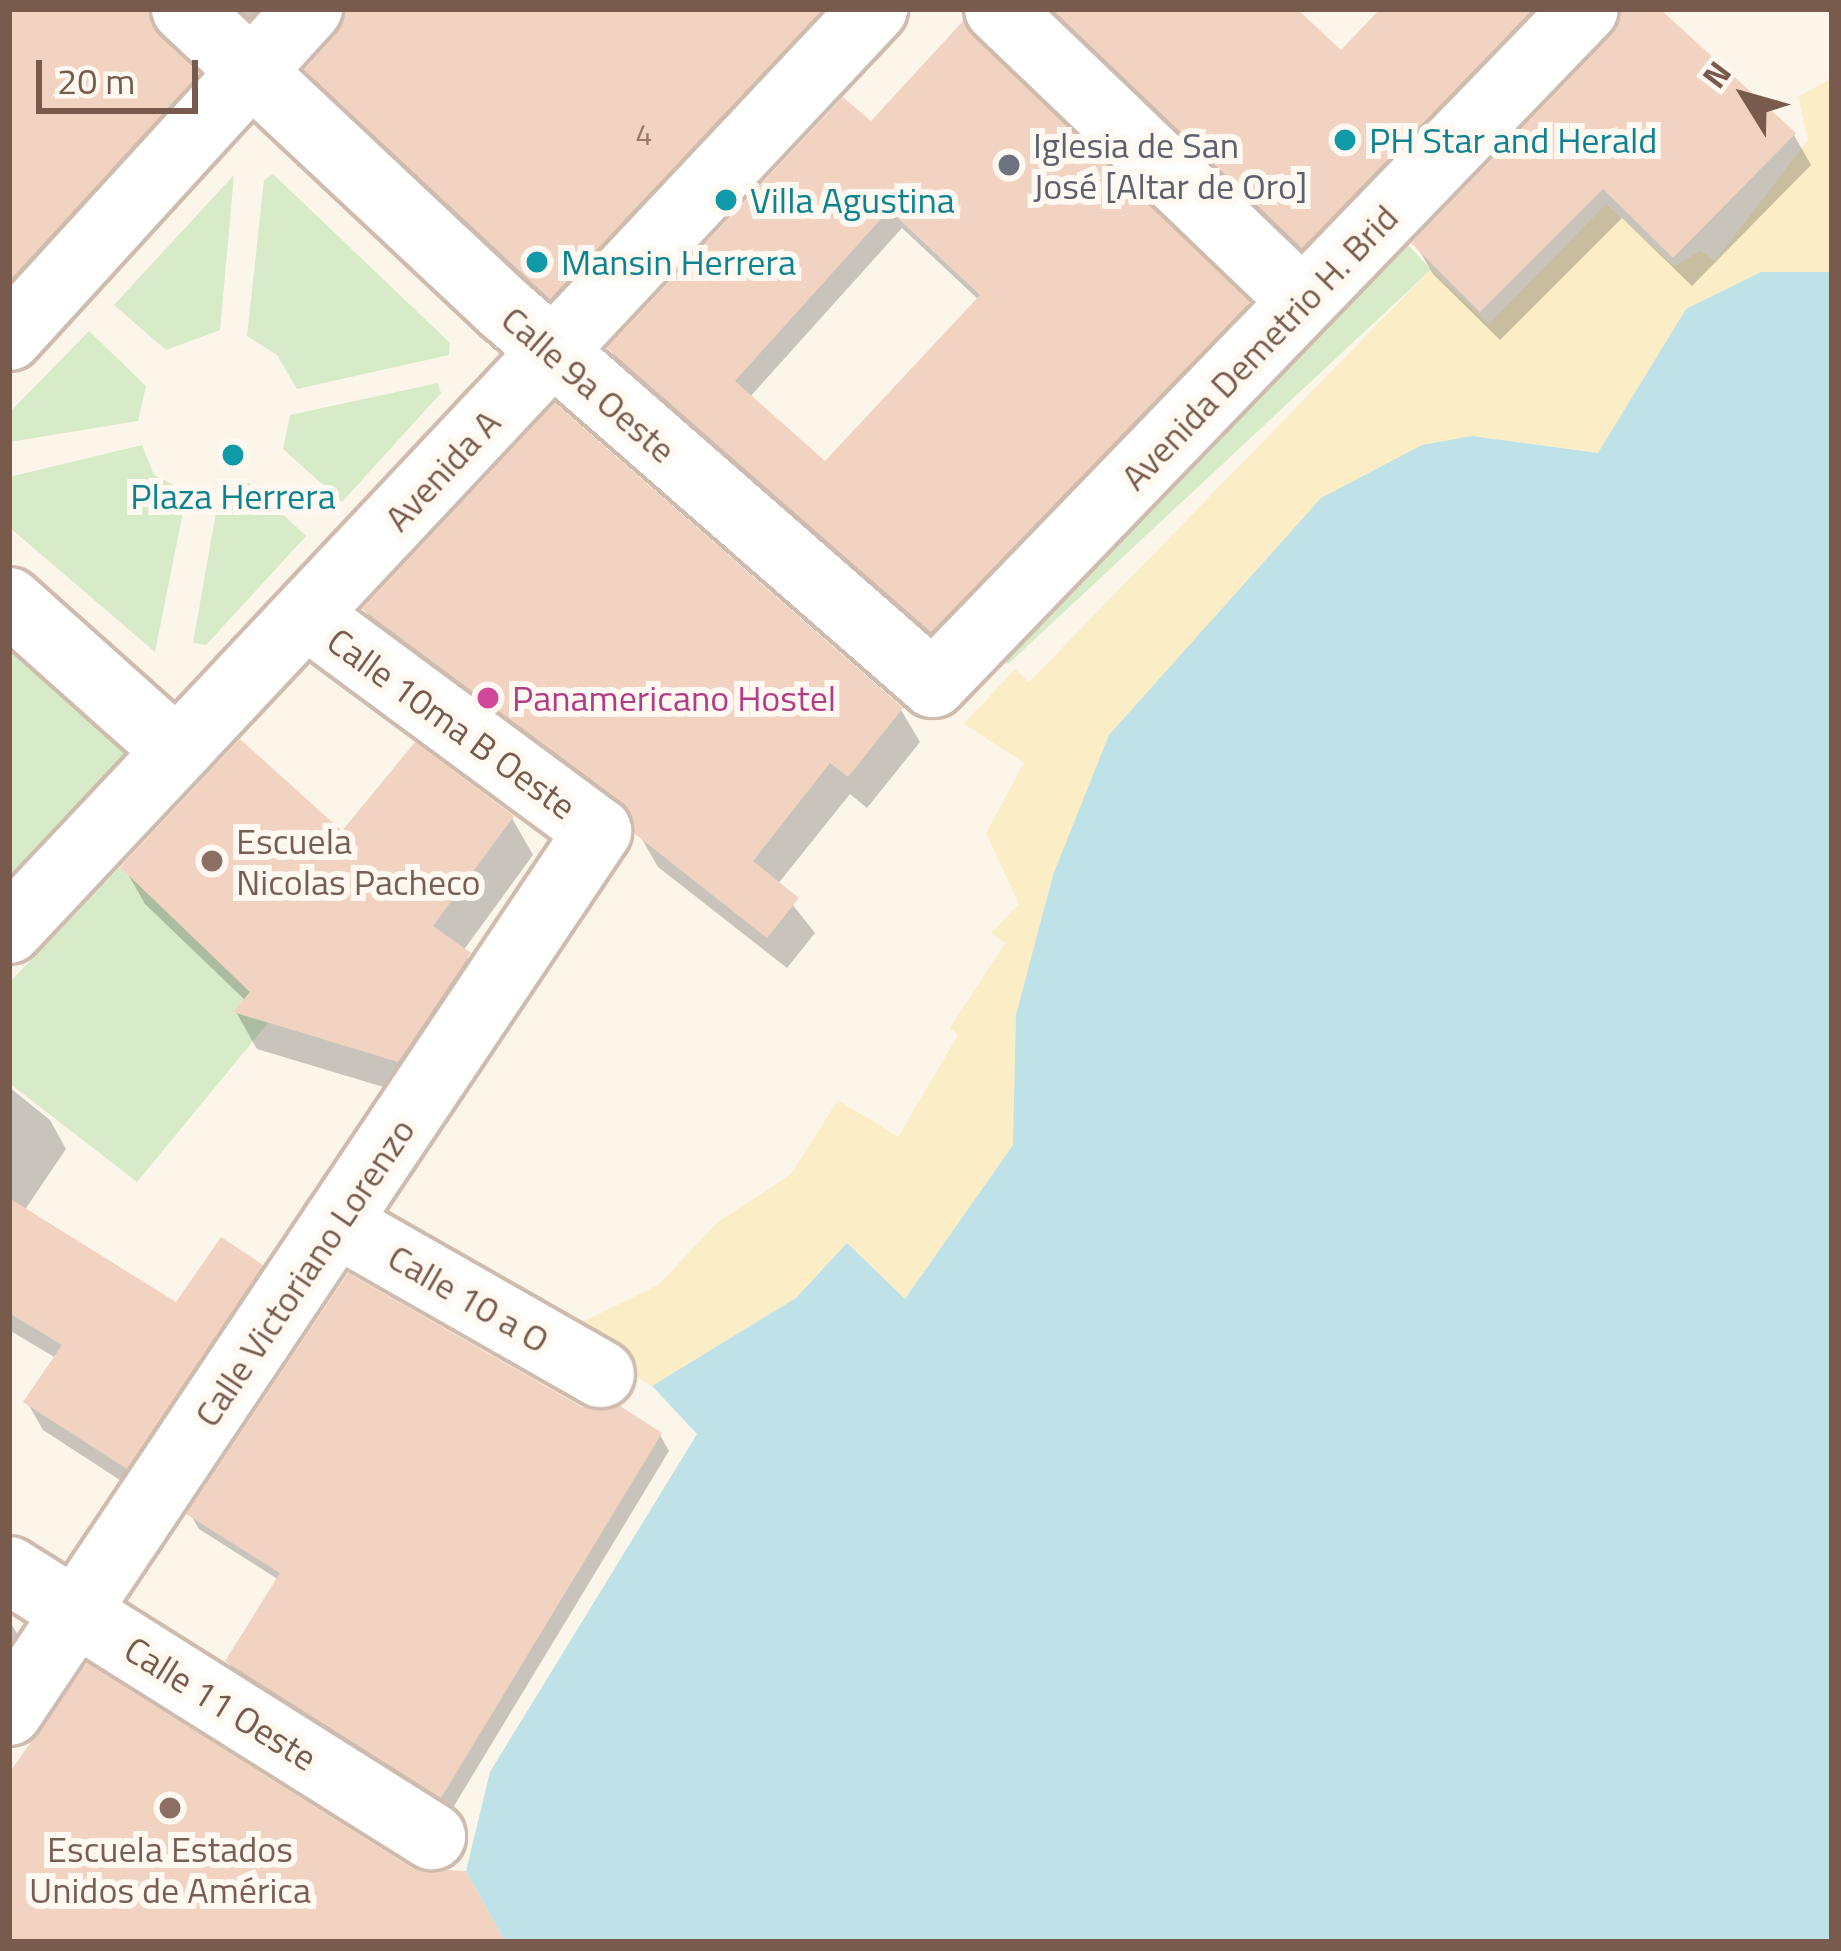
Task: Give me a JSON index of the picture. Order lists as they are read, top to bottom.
{
  "streets": {
    "street": [
      "Avenida Demetrio H. Brid",
      "Calle 9a Oeste",
      "Avenida A",
      "Calle 10ma B Oeste",
      "Calle Victoriano Lorenzo",
      "Calle 10 a O",
      "Calle 11 Oeste"
    ]
  },
  "crossings": [
    ["Avenida Demetrio H. Brid", "Calle 9a Oeste"],
    ["Calle 9a Oeste", "Avenida A"],
    ["Avenida A", "Calle 10ma B Oeste"],
    ["Calle 10ma B Oeste", "Calle Victoriano Lorenzo"],
    ["Calle Victoriano Lorenzo", "Calle 10 a O"],
    ["Calle Victoriano Lorenzo", "Calle 11 Oeste"]
  ],
  "places": [
    "PH Star and Herald",
    "Iglesia de San José [Altar de Oro]",
    "Villa Agustina",
    "Mansin Herrera",
    "Plaza Herrera",
    "Panamericano Hostel",
    "Escuela Nicolas Pacheco",
    "Escuela Estados Unidos de América"
  ],
  "house_numbers": ["4"],
  "scale_bar": "20 m",
  "north": "top left"
}
